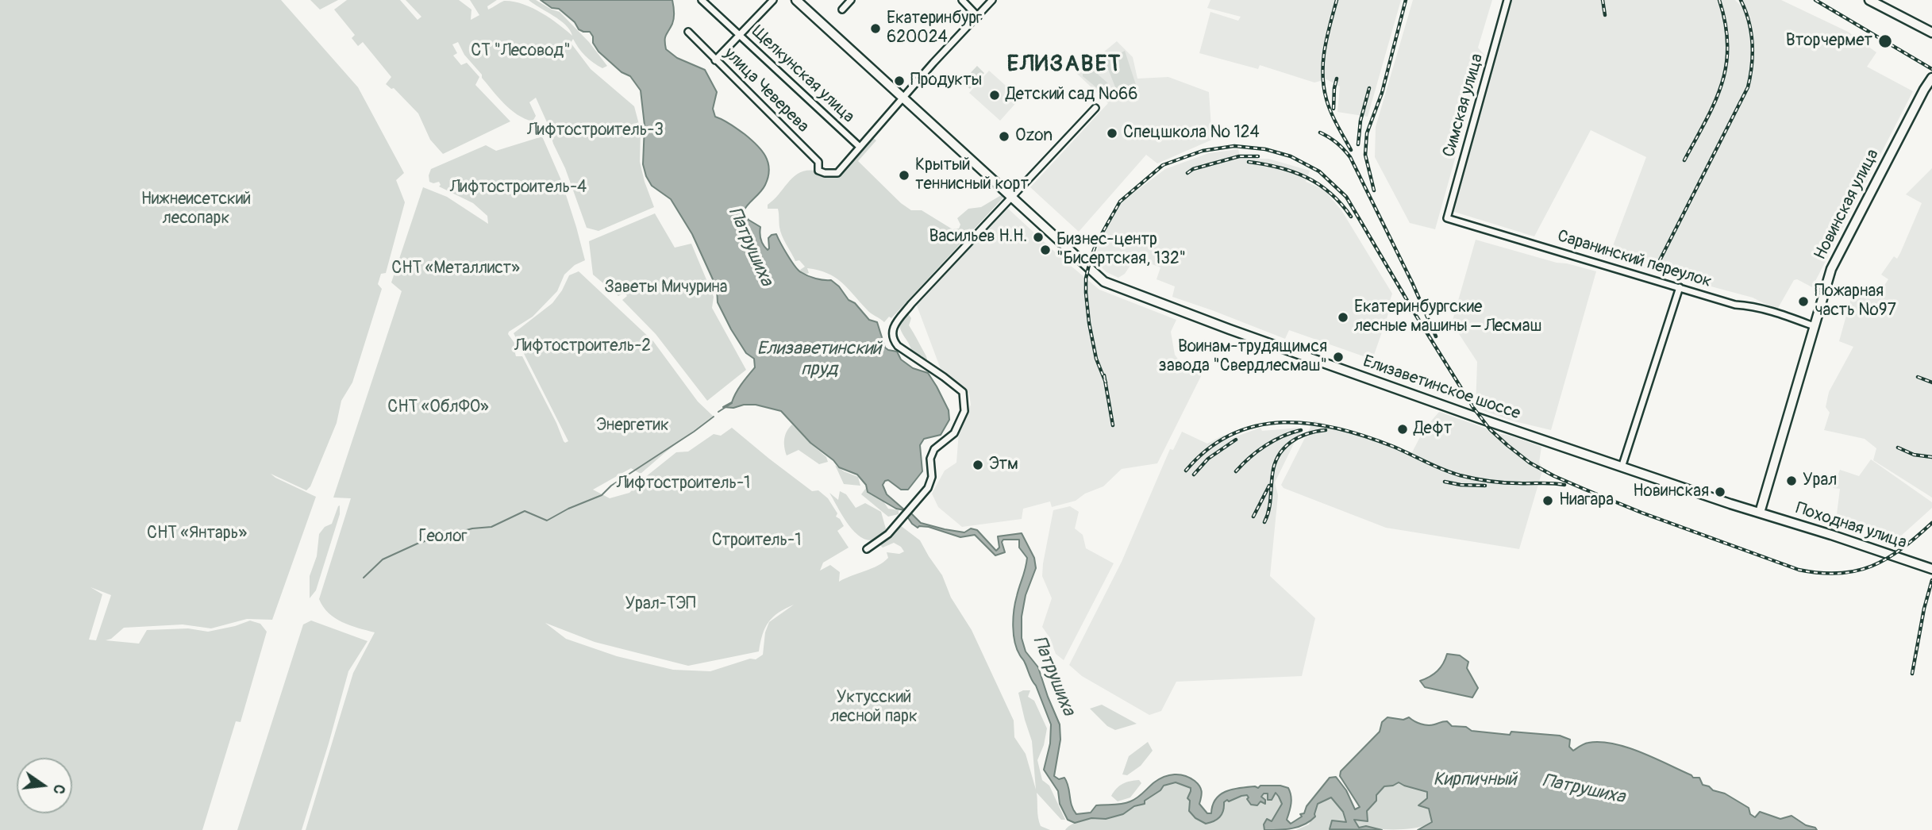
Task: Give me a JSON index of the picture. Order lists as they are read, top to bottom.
{
  "streets": {
    "main road": ["Новинская улица", "Елизаветинское шоссе", "Походная улица"],
    "street": [
      "Щелкунская улица",
      "улица Чеверева",
      "Симская улица",
      "Саранинский переулок"
    ]
  },
  "crossings": [
    ["Щелкунская улица", "улица Чеверева"],
    ["Симская улица", "Саранинский переулок"],
    ["Новинская улица", "Саранинский переулок"],
    ["Новинская улица", "Елизаветинское шоссе"],
    ["Новинская улица", "Походная улица"],
    ["Елизаветинское шоссе", "Походная улица"]
  ],
  "districts": ["ЕЛИЗАВЕТ"],
  "water": ["Патрушиха", "Елизаветинский пруд", "Кирпичный"],
  "parks": [
    "СТ \"Лесовод\"",
    "Лифтостроитель-3",
    "Лифтостроитель-4",
    "Нижнеисетский лесопарк",
    "СНТ «Металлист»",
    "Заветы Мичурина",
    "Лифтостроитель-2",
    "СНТ «ОблФО»",
    "Энергетик",
    "Лифтостроитель-1",
    "СНТ «Янтарь»",
    "Геолог",
    "Строитель-1",
    "Урал-ТЭП",
    "Уктусский лесной парк"
  ],
  "places": [
    "Екатеринбург 620024",
    "Вторчермет",
    "Продукты",
    "Детский сад №66",
    "Спецшкола № 124",
    "Ozon",
    "Крытый теннисный корт",
    "Васильев Н.Н.",
    "Бизнес-центр \"Бисертская, 132\"",
    "Пожарная часть №97",
    "Екатеринбургские лесные машины – Лесмаш",
    "Воинам-трудящимся завода \"Свердлесмаш\"",
    "Дефт",
    "Этм",
    "Урал",
    "Новинская",
    "Ниагара"
  ],
  "north": "right"
}
